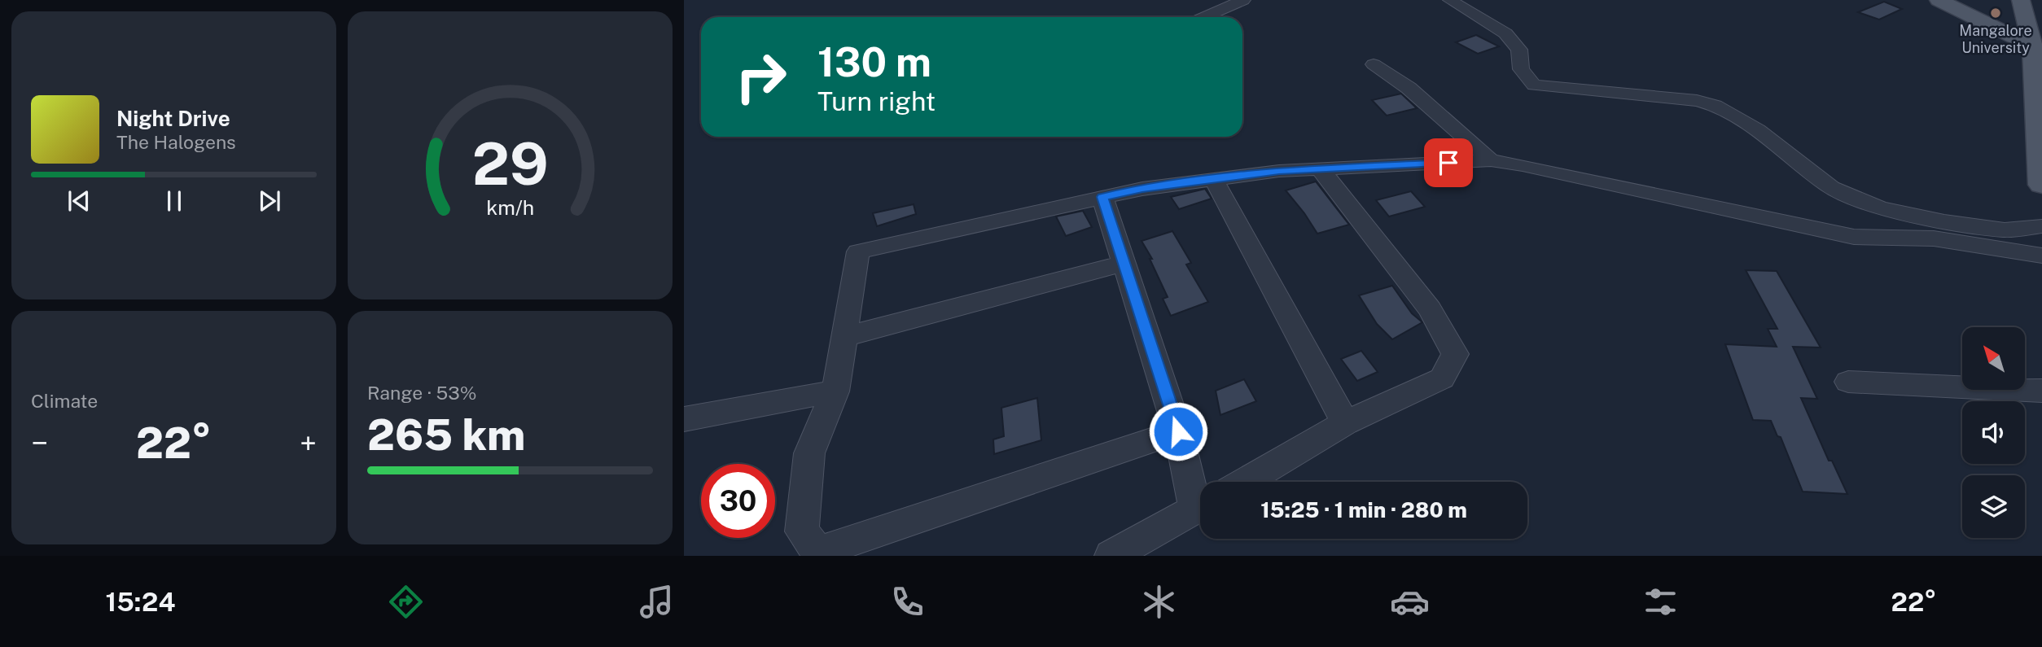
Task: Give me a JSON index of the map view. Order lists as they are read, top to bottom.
{
  "places": ["Mangalore University"],
  "north": "top left",
  "page": {
    "turn": ["130 m", "Turn right"],
    "song": ["Night Drive", "The Halogens"],
    "tile": [
      "Climate",
      ["Range · 53%", "265 km"]
    ],
    "heat": ["−", "22°", "+"],
    "limit": "30",
    "trip": "15:25 · 1 min · 280 m",
    "tabs": ["15:24", "22°"],
    "gauge": ["29", "km/h"]
  }
}
